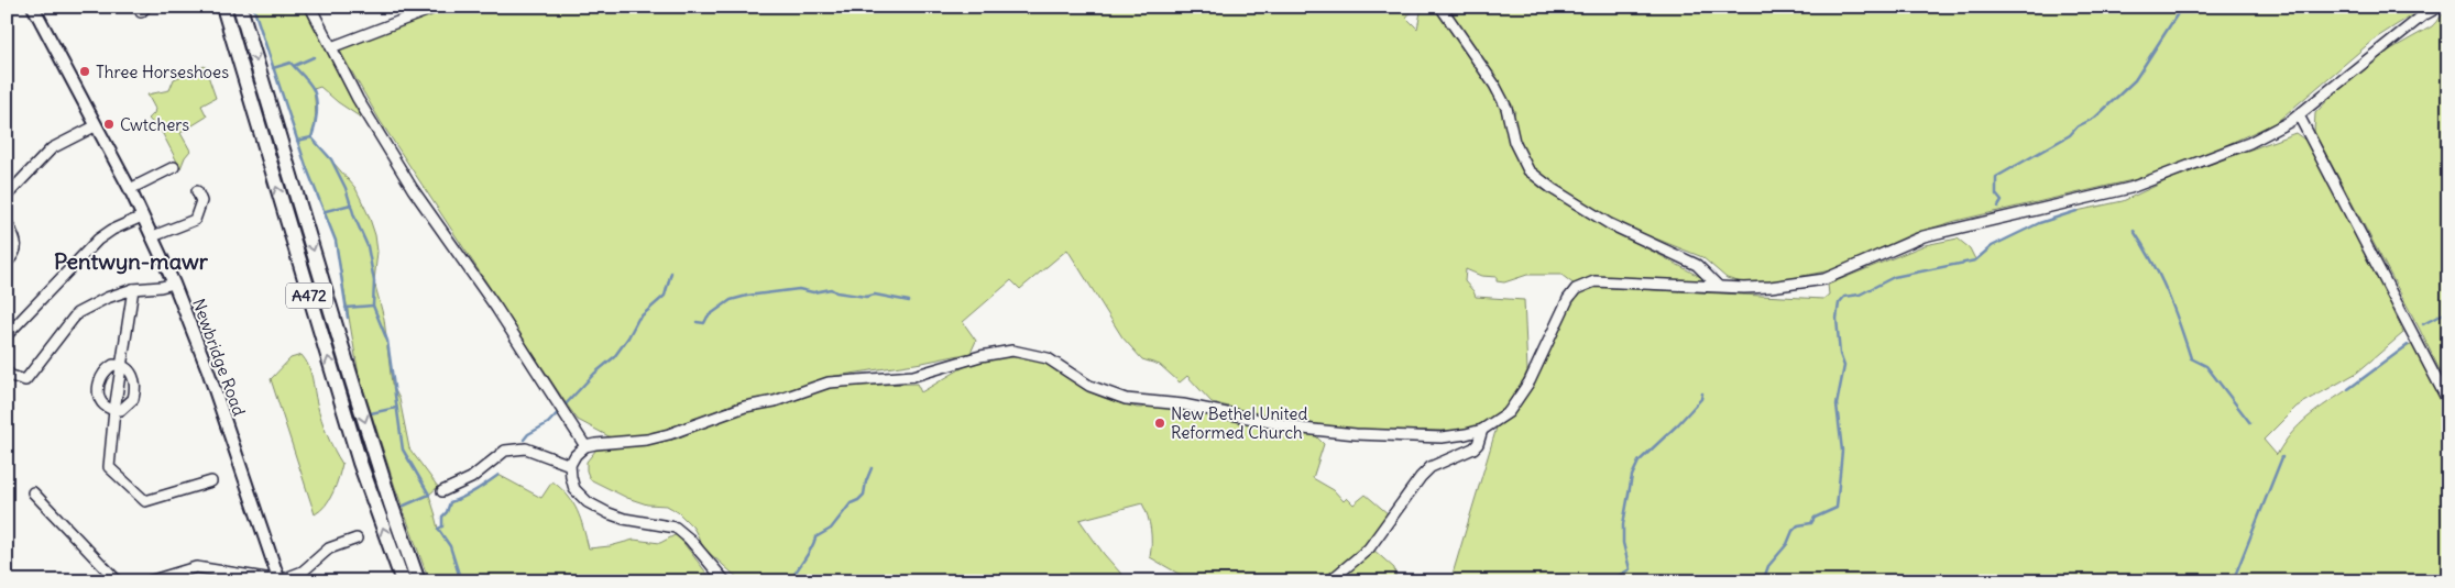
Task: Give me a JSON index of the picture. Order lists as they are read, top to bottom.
{
  "streets": {
    "main road": ["A472"],
    "street": ["Newbridge Road"]
  },
  "districts": ["Pentwyn-mawr"],
  "places": ["Three Horseshoes", "Cwtchers", "New Bethel United Reformed Church"]
}
